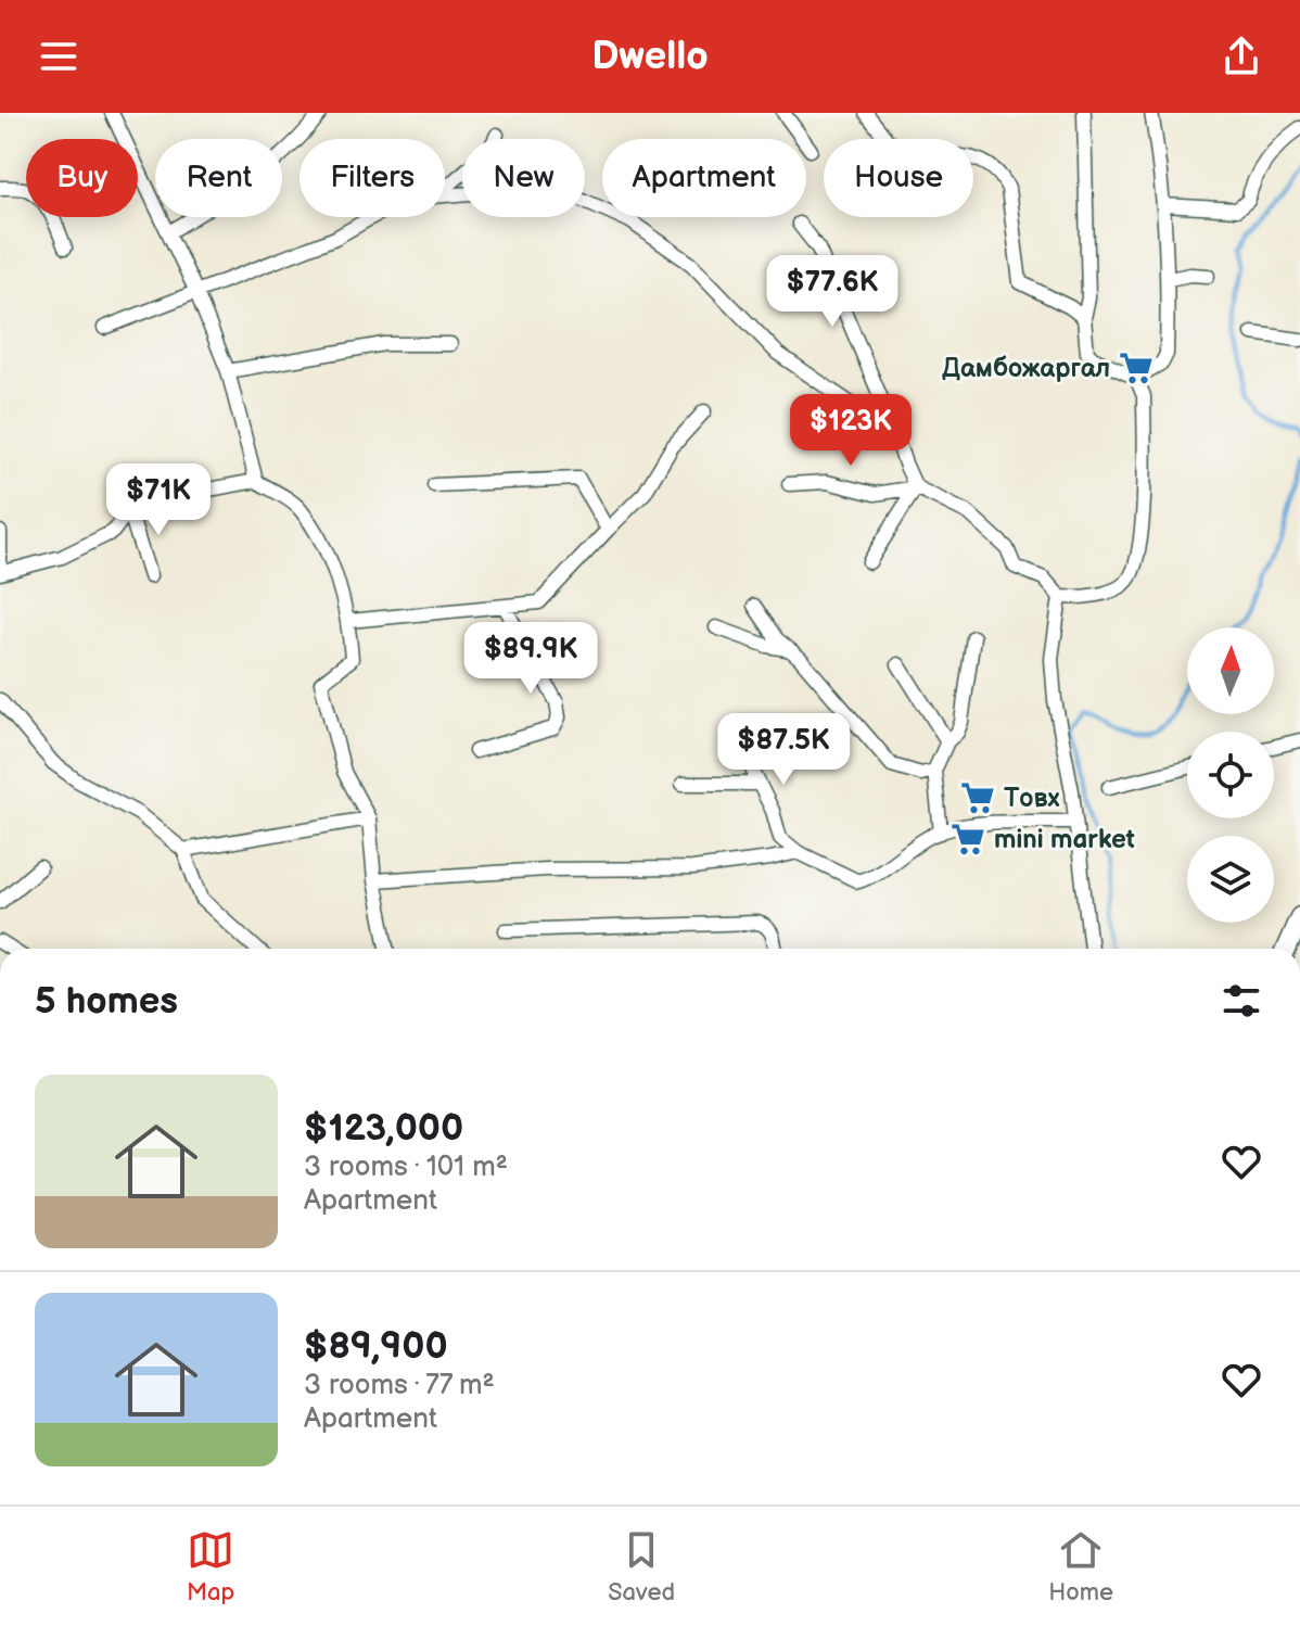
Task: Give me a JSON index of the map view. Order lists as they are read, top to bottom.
{
  "places": {
    "supermarket": ["Дамбожаргал", "Товх", "mini market"]
  },
  "north": "top",
  "page": {
    "header": "Dwello",
    "chip": [
      "Buy",
      "Rent",
      "Filters",
      "New",
      "Apartment",
      "House"
    ],
    "price": [
      "$77.6K",
      "$123K",
      "$71K",
      "$89.9K",
      "$87.5K"
    ],
    "heading": "5 homes",
    "list": [
      {
        "name": "$123,000",
        "note": "3 rooms · 101 m² · Apartment"
      },
      {
        "name": "$89,900",
        "note": "3 rooms · 77 m² · Apartment"
      }
    ],
    "tabs": ["Map", "Saved", "Home"]
  }
}
